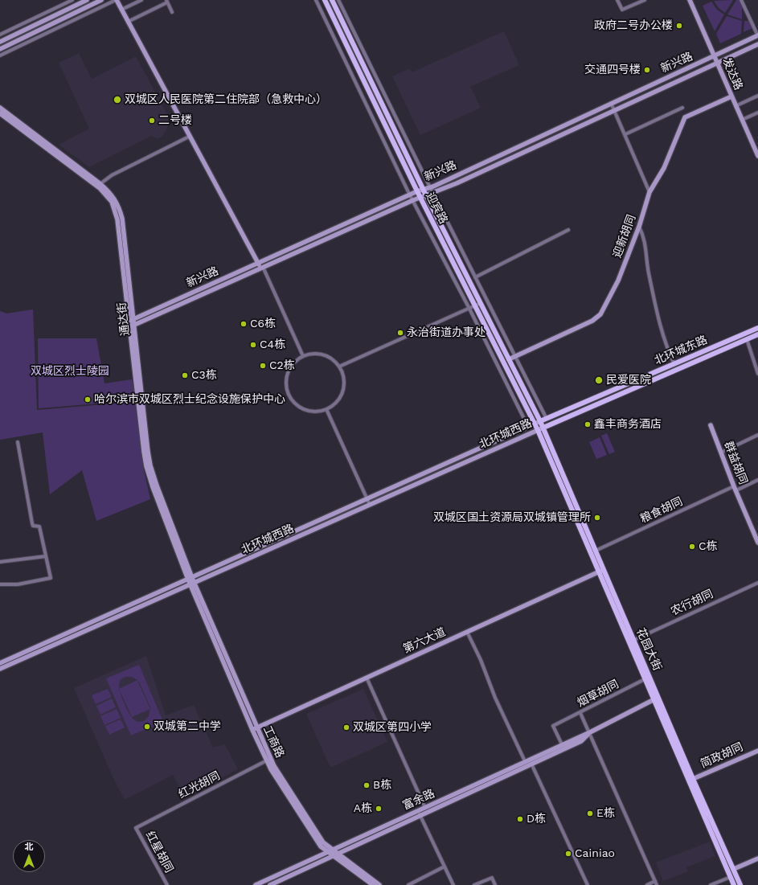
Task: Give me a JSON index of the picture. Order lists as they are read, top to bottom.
{
  "streets": {
    "main road": [
      "新兴路",
      "发达路",
      "迎宾路",
      "迎新胡同",
      "通达街",
      "北环城东路",
      "北环城西路",
      "群益胡同",
      "第六大道",
      "花园大街",
      "工商路",
      "简政胡同",
      "富余路"
    ],
    "street": [
      "粮食胡同",
      "农行胡同",
      "烟草胡同",
      "红光胡同",
      "红星胡同"
    ]
  },
  "crossings": [
    ["新兴路", "发达路"],
    ["新兴路", "迎宾路"],
    ["新兴路", "通达街"],
    ["发达路", "迎新胡同"],
    ["迎宾路", "迎新胡同"],
    ["迎宾路", "北环城东路"],
    ["迎宾路", "北环城西路"],
    ["迎宾路", "花园大街"],
    ["通达街", "北环城西路"],
    ["通达街", "工商路"],
    ["北环城东路", "北环城西路"],
    ["北环城东路", "花园大街"],
    ["北环城西路", "花园大街"],
    ["北环城西路", "工商路"],
    ["群益胡同", "粮食胡同"],
    ["粮食胡同", "花园大街"],
    ["农行胡同", "花园大街"],
    ["第六大道", "花园大街"],
    ["第六大道", "工商路"],
    ["花园大街", "烟草胡同"],
    ["花园大街", "简政胡同"],
    ["花园大街", "富余路"],
    ["烟草胡同", "富余路"],
    ["工商路", "红光胡同"],
    ["工商路", "富余路"],
    ["红光胡同", "红星胡同"]
  ],
  "parks": ["双城区烈士陵园"],
  "places": [
    "政府二号办公楼",
    "交通四号楼",
    "双城区人民医院第二住院部（急救中心）",
    "二号楼",
    "C6栋",
    "永治街道办事处",
    "C4栋",
    "C2栋",
    "C3栋",
    "民爱医院",
    "哈尔滨市双城区烈士纪念设施保护中心",
    "鑫丰商务酒店",
    "双城区国土资源局双城镇管理所",
    "C栋",
    "双城第二中学",
    "双城区第四小学",
    "B栋",
    "A栋",
    "E栋",
    "D栋",
    "Cainiao"
  ],
  "north": "top"
}
